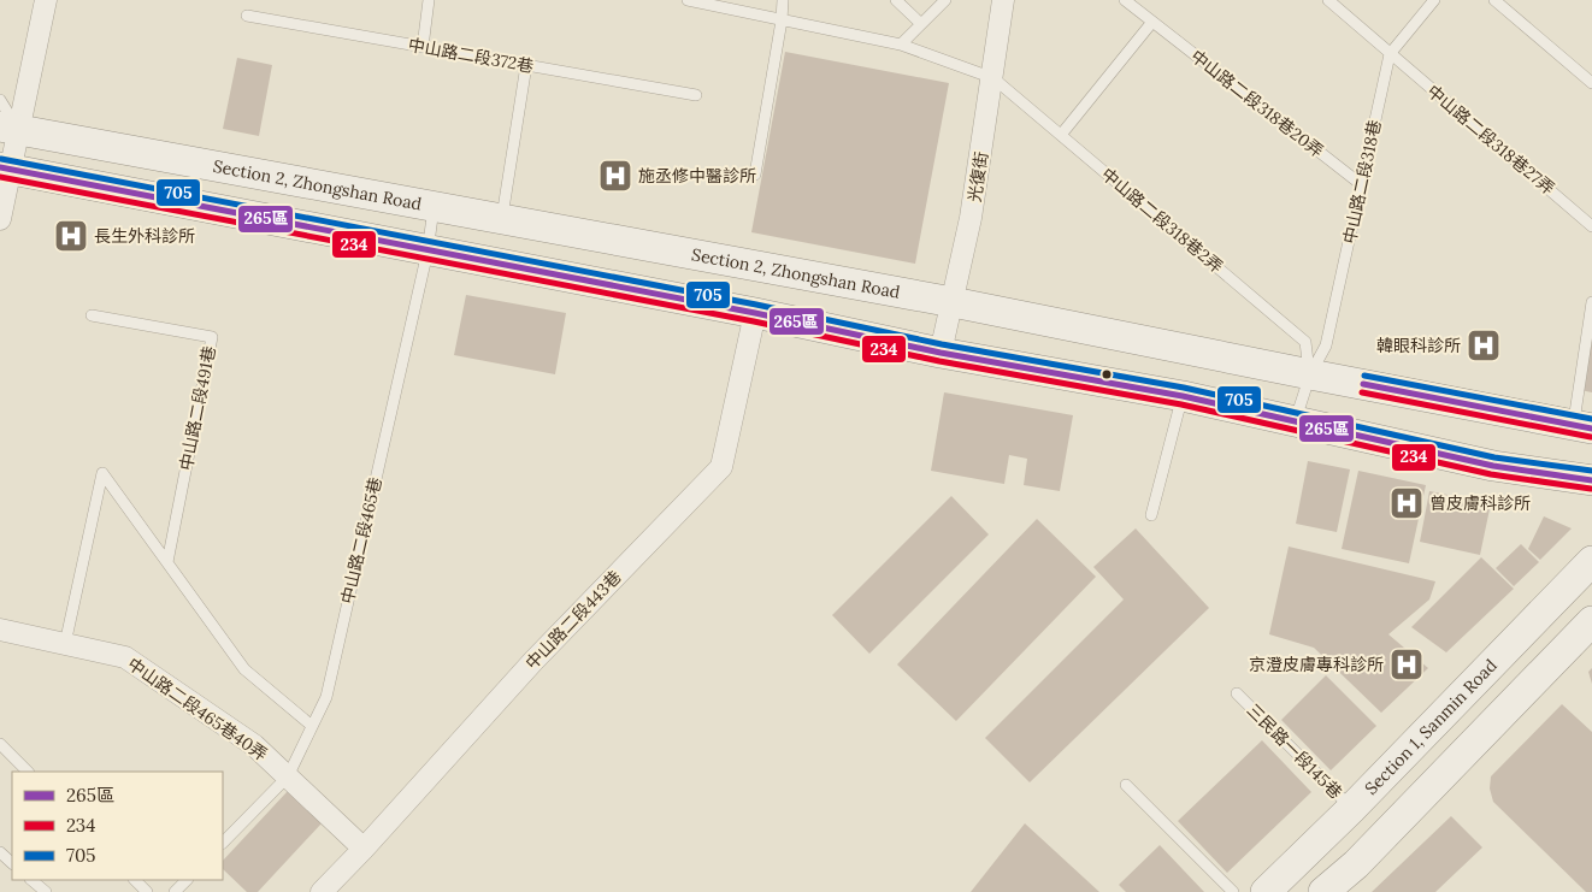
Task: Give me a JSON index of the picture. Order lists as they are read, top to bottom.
{
  "streets": {
    "main road": ["Section 2, Zhongshan Road", "Section 1, Sanmin Road"],
    "street": ["光復街", "中山路二段443巷", "中山路二段465巷40弄"],
    "lane": [
      "中山路二段372巷",
      "中山路二段318巷20弄",
      "中山路二段318巷27弄",
      "中山路二段318巷",
      "中山路二段318巷2弄",
      "中山路二段491巷",
      "中山路二段465巷",
      "三民路一段145巷"
    ]
  },
  "crossings": [
    ["中山路二段318巷20弄", "中山路二段318巷"],
    ["中山路二段318巷27弄", "中山路二段318巷"],
    ["光復街", "Section 2, Zhongshan Road"],
    ["光復街", "中山路二段318巷2弄"],
    ["中山路二段318巷", "Section 2, Zhongshan Road"],
    ["中山路二段318巷", "中山路二段318巷2弄"],
    ["Section 2, Zhongshan Road", "中山路二段318巷2弄"],
    ["Section 2, Zhongshan Road", "中山路二段465巷"],
    ["中山路二段465巷", "中山路二段465巷40弄"],
    ["中山路二段443巷", "中山路二段465巷40弄"],
    ["Section 1, Sanmin Road", "三民路一段145巷"]
  ],
  "places": {
    "hospital": [
      "施丞修中醫診所",
      "長生外科診所",
      "韓眼科診所",
      "曾皮膚科診所",
      "京澄皮膚專科診所"
    ]
  },
  "lines": ["transit line 705", "transit line 265區", "transit line 234"],
  "legend": ["265區", "234", "705"]
}
